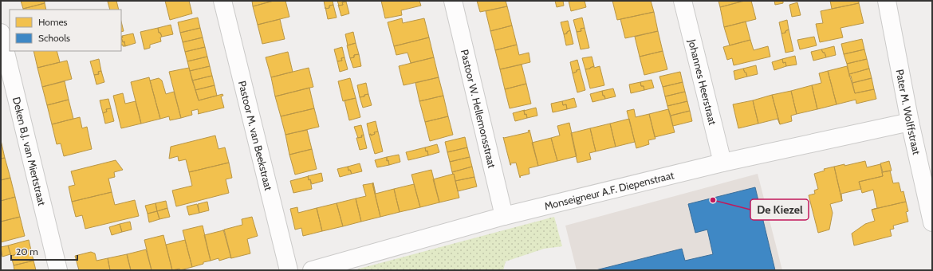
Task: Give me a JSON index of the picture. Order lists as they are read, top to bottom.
{
  "streets": {
    "street": [
      "Johannes Heerstraat",
      "Pastoor W. Hellemonsstraat",
      "Pater M. Wolffstraat",
      "Pastoor M. van Beekstraat",
      "Deken B.J. van Miertstraat",
      "Monseigneur A.F. Diepenstraat"
    ]
  },
  "crossings": [
    ["Johannes Heerstraat", "Monseigneur A.F. Diepenstraat"],
    ["Pastoor W. Hellemonsstraat", "Monseigneur A.F. Diepenstraat"],
    ["Pater M. Wolffstraat", "Monseigneur A.F. Diepenstraat"]
  ],
  "places": ["De Kiezel"],
  "legend": ["Homes", "Schools"],
  "scale_bar": "20 m"
}
